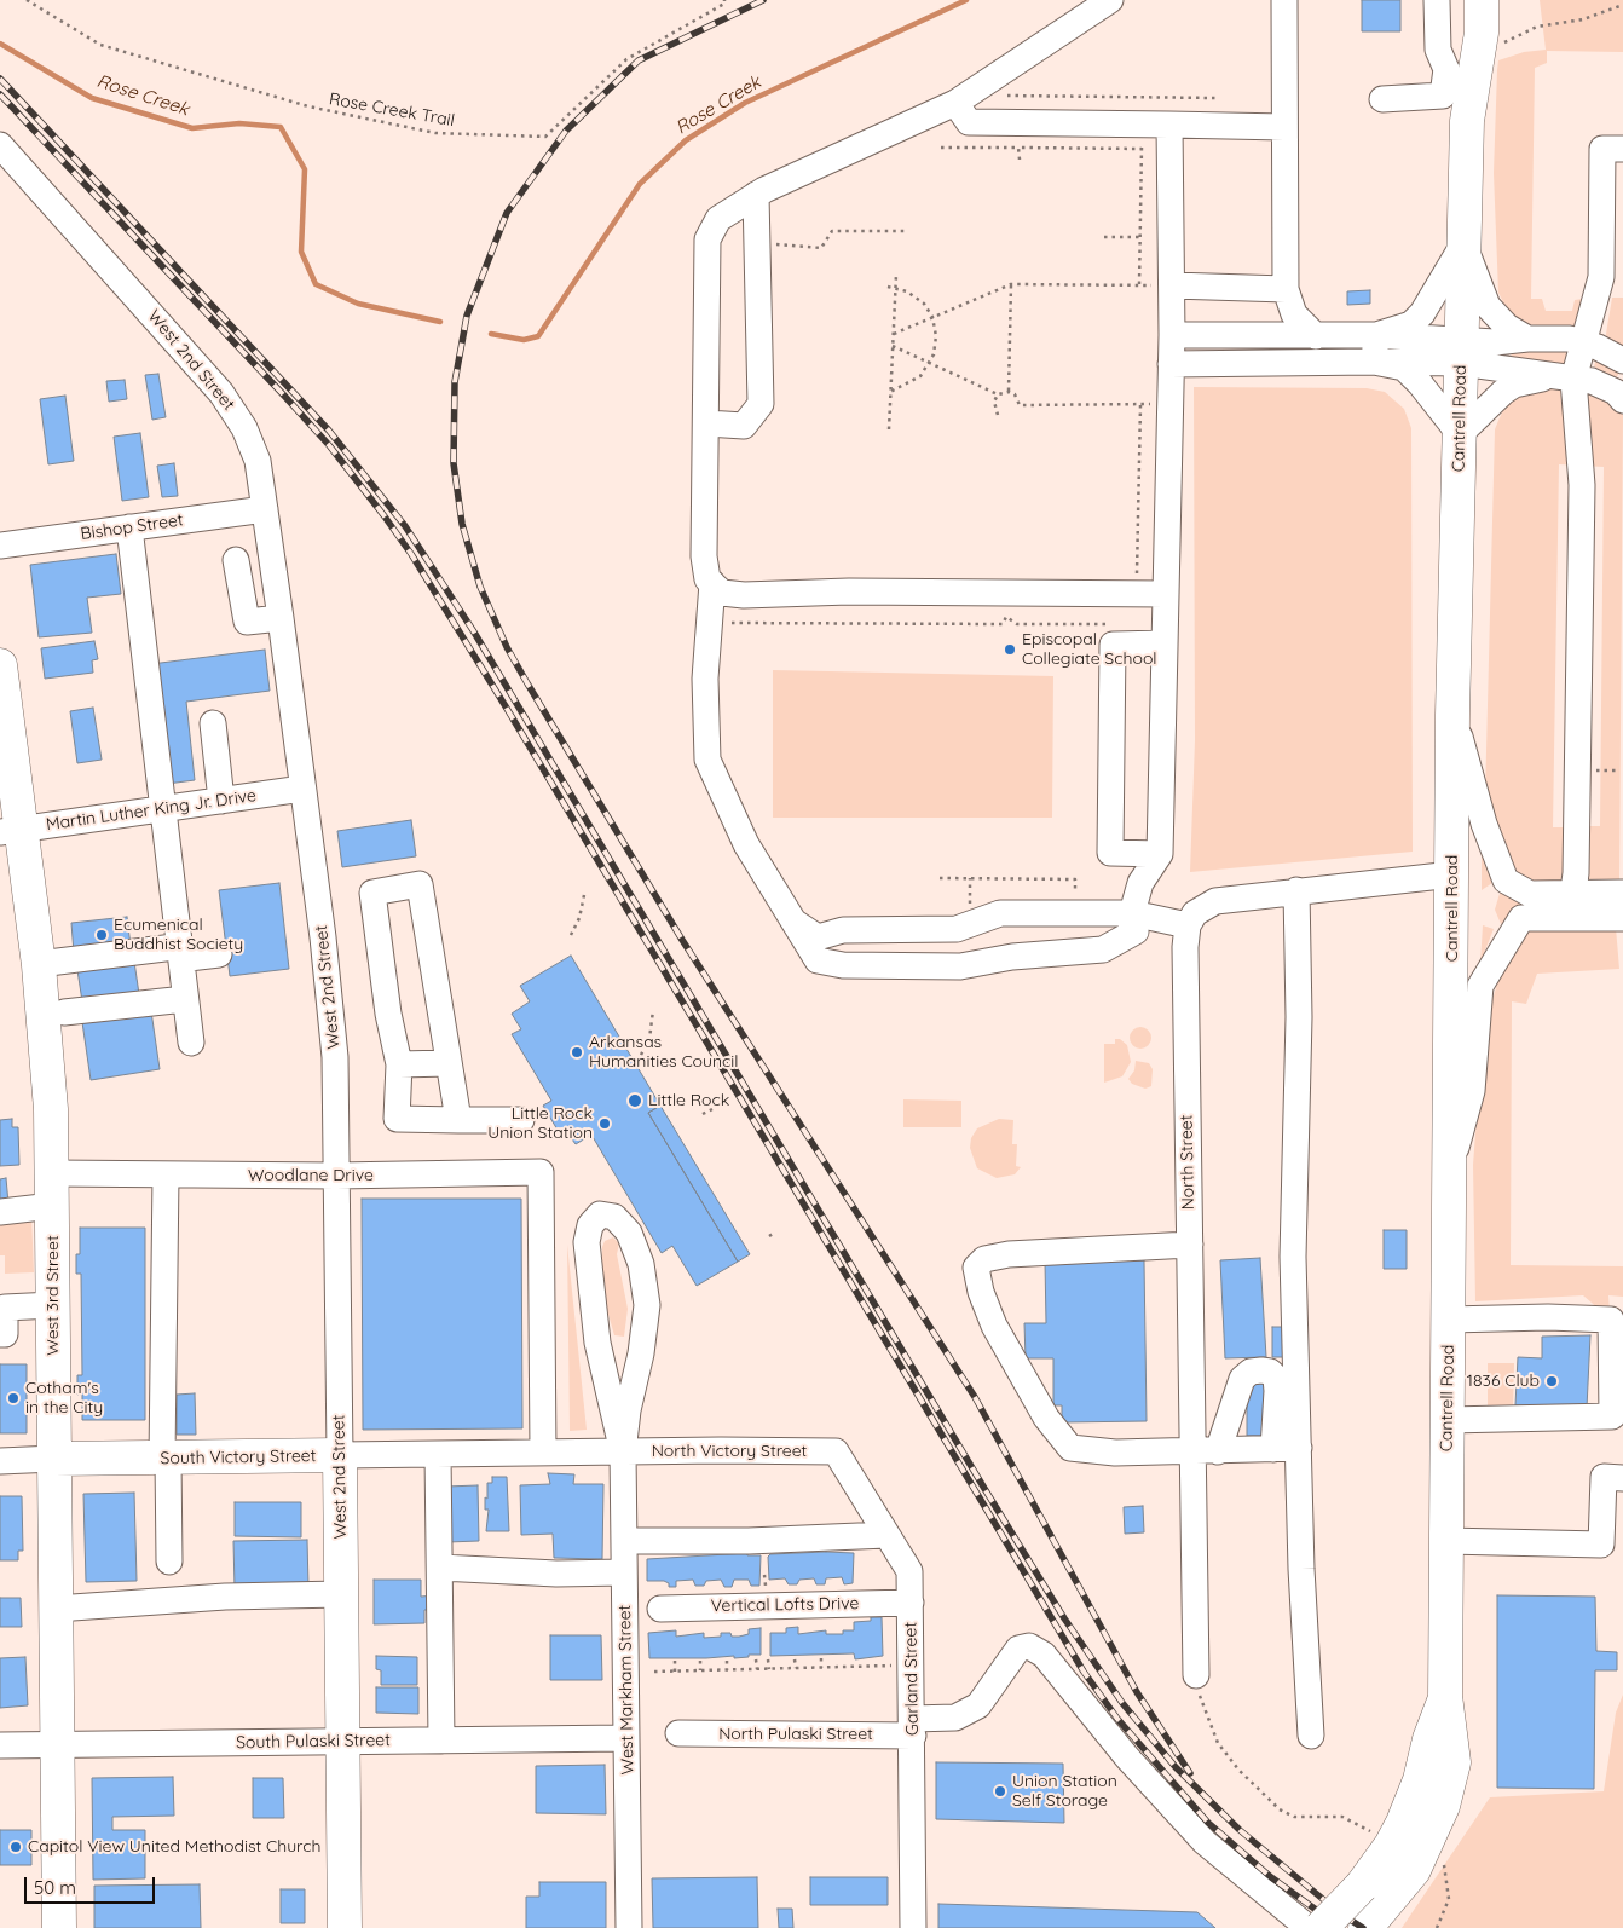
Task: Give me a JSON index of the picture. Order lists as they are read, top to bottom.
{
  "streets": {
    "main road": [
      "West 2nd Street",
      "Cantrell Road",
      "West 3rd Street",
      "South Victory Street"
    ],
    "street": [
      "Bishop Street",
      "Martin Luther King Jr. Drive",
      "North Street",
      "Woodlane Drive",
      "North Victory Street",
      "Vertical Lofts Drive",
      "Garland Street",
      "West Markham Street",
      "North Pulaski Street",
      "South Pulaski Street"
    ],
    "path": ["Rose Creek Trail"]
  },
  "crossings": [
    ["West 2nd Street", "Bishop Street"],
    ["West 2nd Street", "Martin Luther King Jr. Drive"],
    ["West 2nd Street", "Woodlane Drive"],
    ["West 2nd Street", "South Victory Street"],
    ["West 2nd Street", "South Pulaski Street"],
    ["Martin Luther King Jr. Drive", "West 3rd Street"],
    ["Woodlane Drive", "West 3rd Street"],
    ["Woodlane Drive", "South Victory Street"],
    ["West 3rd Street", "South Victory Street"],
    ["West 3rd Street", "South Pulaski Street"],
    ["North Victory Street", "South Victory Street"],
    ["North Victory Street", "Garland Street"],
    ["North Victory Street", "West Markham Street"],
    ["South Victory Street", "West Markham Street"],
    ["Vertical Lofts Drive", "Garland Street"],
    ["Garland Street", "North Pulaski Street"],
    ["West Markham Street", "South Pulaski Street"]
  ],
  "water": ["Rose Creek"],
  "places": [
    "Episcopal Collegiate School",
    "Ecumenical Buddhist Society",
    "Arkansas Humanities Council",
    "Little Rock",
    "Little Rock Union Station",
    "1836 Club",
    "Cotham's in the City",
    "Union Station Self Storage",
    "Capitol View United Methodist Church"
  ],
  "scale_bar": "50 m"
}
